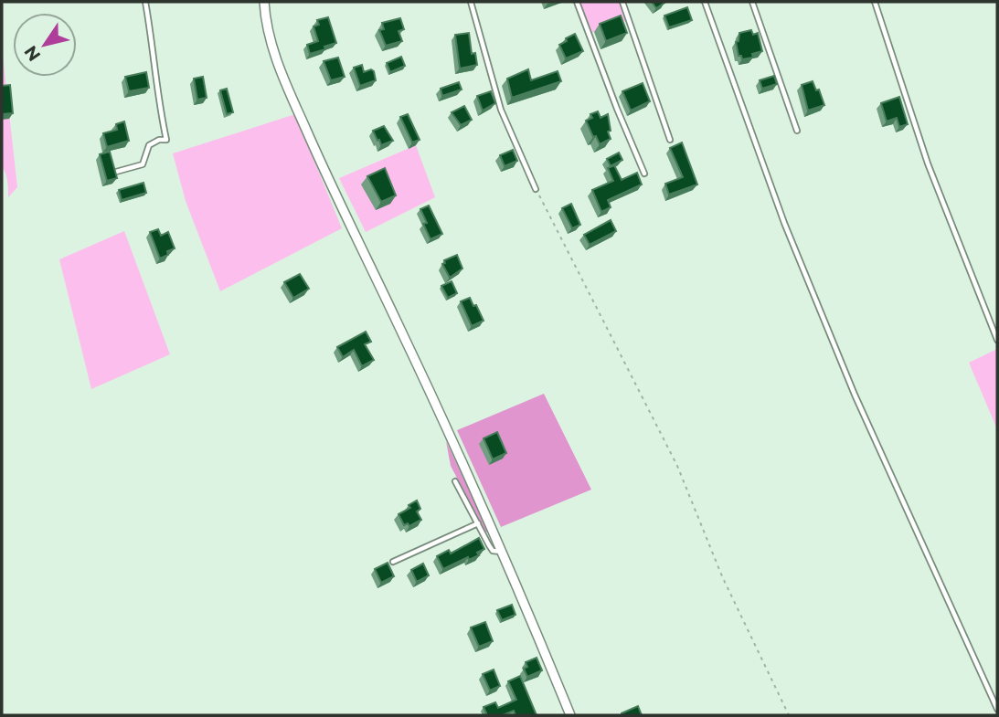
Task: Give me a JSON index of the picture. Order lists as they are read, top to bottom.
{
  "north": "bottom left"
}
